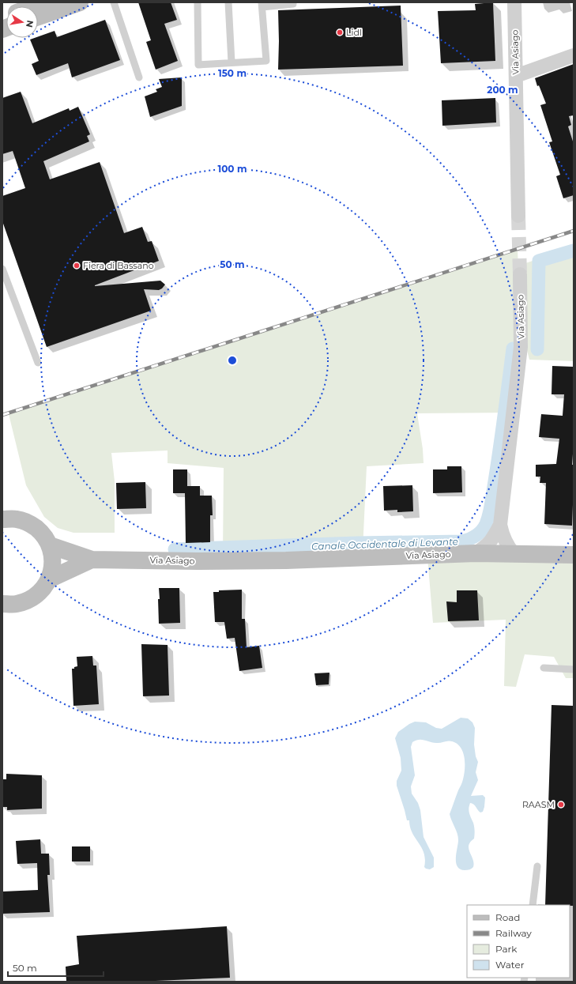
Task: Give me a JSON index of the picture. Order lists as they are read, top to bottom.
{
  "streets": {
    "main road": ["Via Asiago"]
  },
  "water": ["Canale Occidentale di Levante"],
  "places": ["Lidl", "Fiera di Bassano", "RAASM"],
  "legend": [
    "Road",
    "Railway",
    "Park",
    "Water"
  ],
  "scale_bar": "50 m",
  "north": "right",
  "rings": [
    "150 m",
    "200 m",
    "100 m",
    "50 m"
  ]
}
